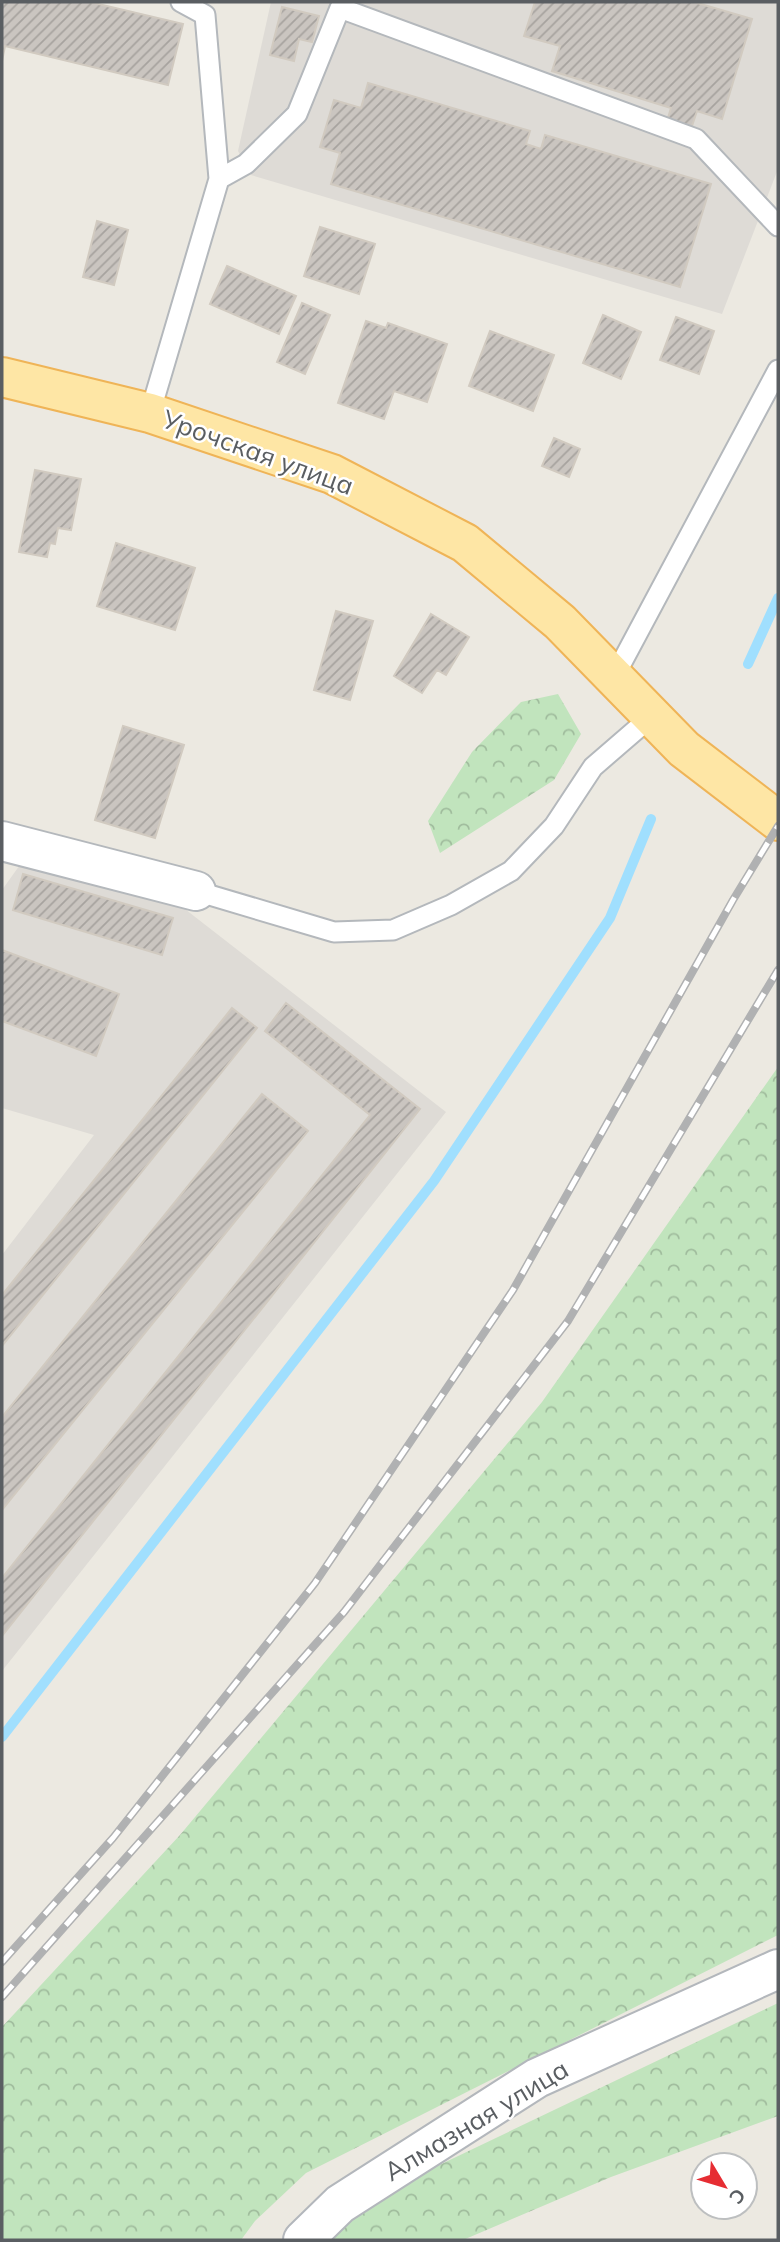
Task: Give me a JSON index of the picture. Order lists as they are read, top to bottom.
{
  "streets": {
    "main road": ["Урочская улица"],
    "street": ["Алмазная улица"]
  },
  "north": "bottom right"
}
